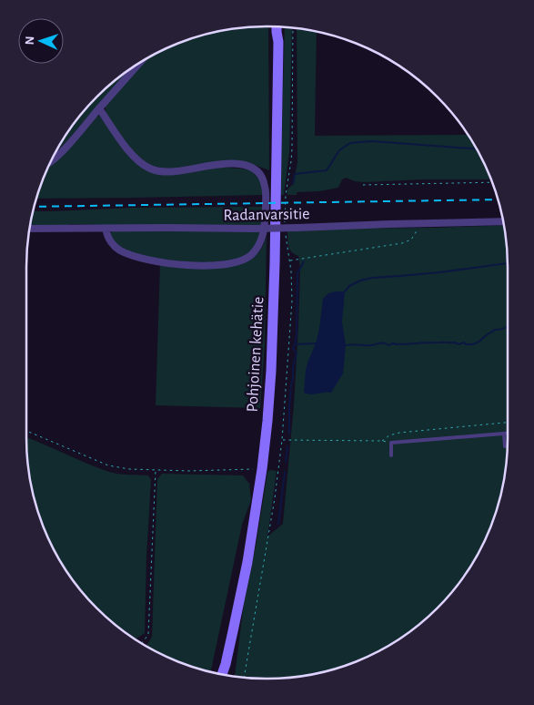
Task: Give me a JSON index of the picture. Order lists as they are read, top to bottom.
{
  "streets": {
    "main road": ["Pohjoinen kehätie"],
    "street": ["Radanvarsitie"]
  },
  "north": "left"
}
